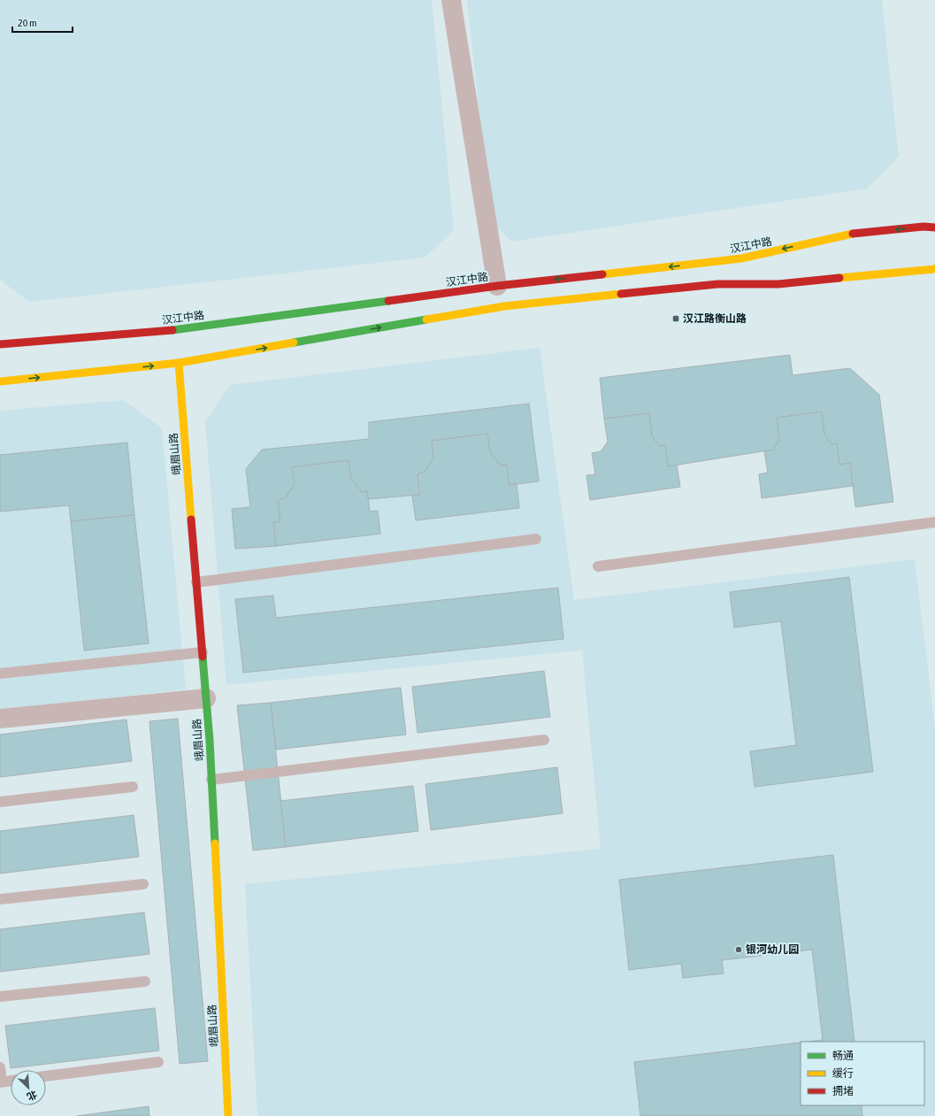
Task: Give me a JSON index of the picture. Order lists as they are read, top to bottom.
{
  "streets": {
    "main road": ["汉江中路", "峨眉山路"]
  },
  "places": {
    "transit": ["汉江路衡山路"],
    "other": ["银河幼儿园"]
  },
  "legend": ["畅通", "缓行", "拥堵"],
  "scale_bar": "20 m",
  "north": "bottom right"
}
